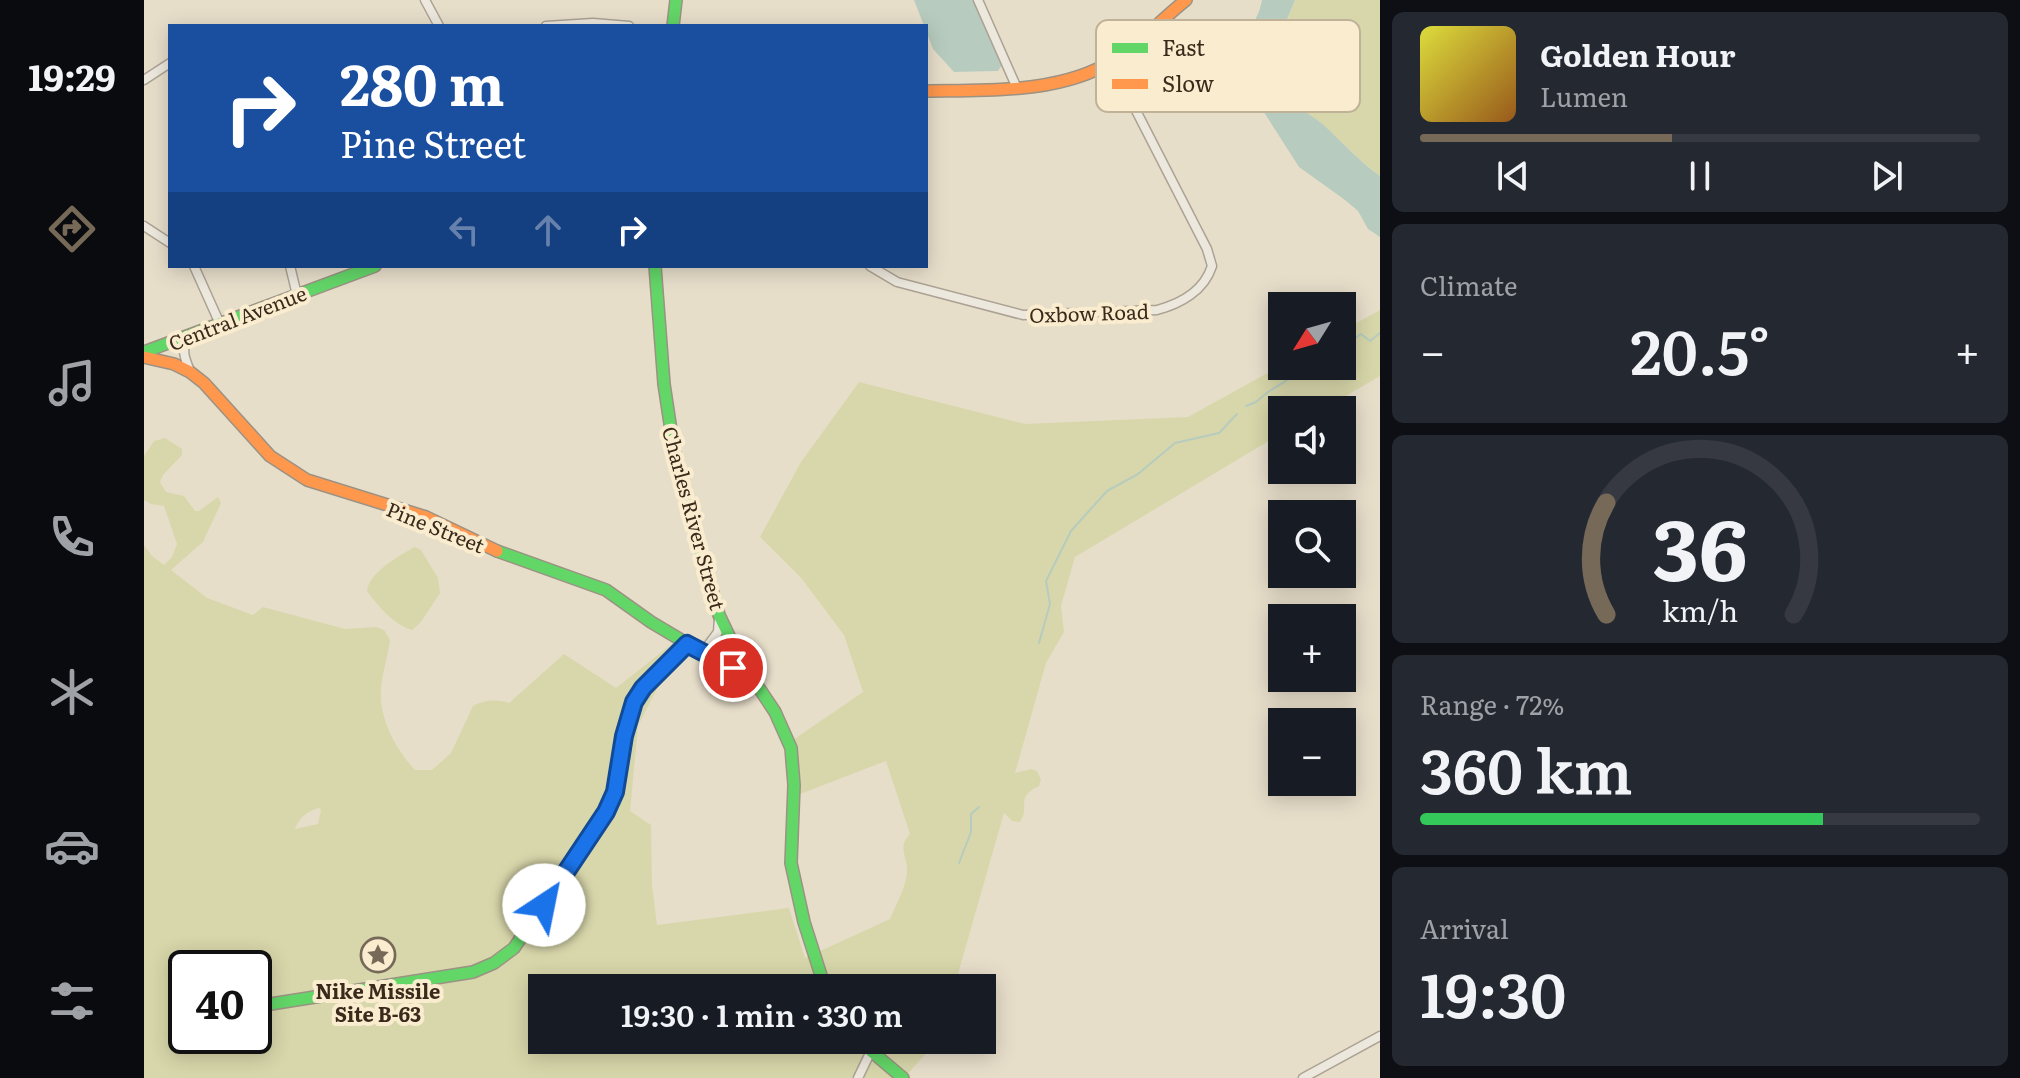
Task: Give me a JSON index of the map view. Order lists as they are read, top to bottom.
{
  "streets": {
    "street": [
      "Oxbow Road",
      "Central Avenue",
      "Charles River Street",
      "Pine Street"
    ]
  },
  "crossings": [
    ["Central Avenue", "Pine Street"],
    ["Charles River Street", "Pine Street"]
  ],
  "places": {
    "place": ["Nike Missile Site B-63"]
  },
  "legend": ["Fast", "Slow"],
  "north": "bottom left",
  "page": {
    "tabs": "19:29",
    "turn": ["280 m", "Pine Street"],
    "song": ["Golden Hour", "Lumen"],
    "tile": [
      "Climate",
      ["Range · 72%", "360 km"],
      ["Arrival", "19:30"]
    ],
    "map_buttons": ["+", "−"],
    "heat": ["−", "20.5°", "+"],
    "limit": "40",
    "trip": "19:30 · 1 min · 330 m",
    "gauge": ["36", "km/h"]
  }
}
